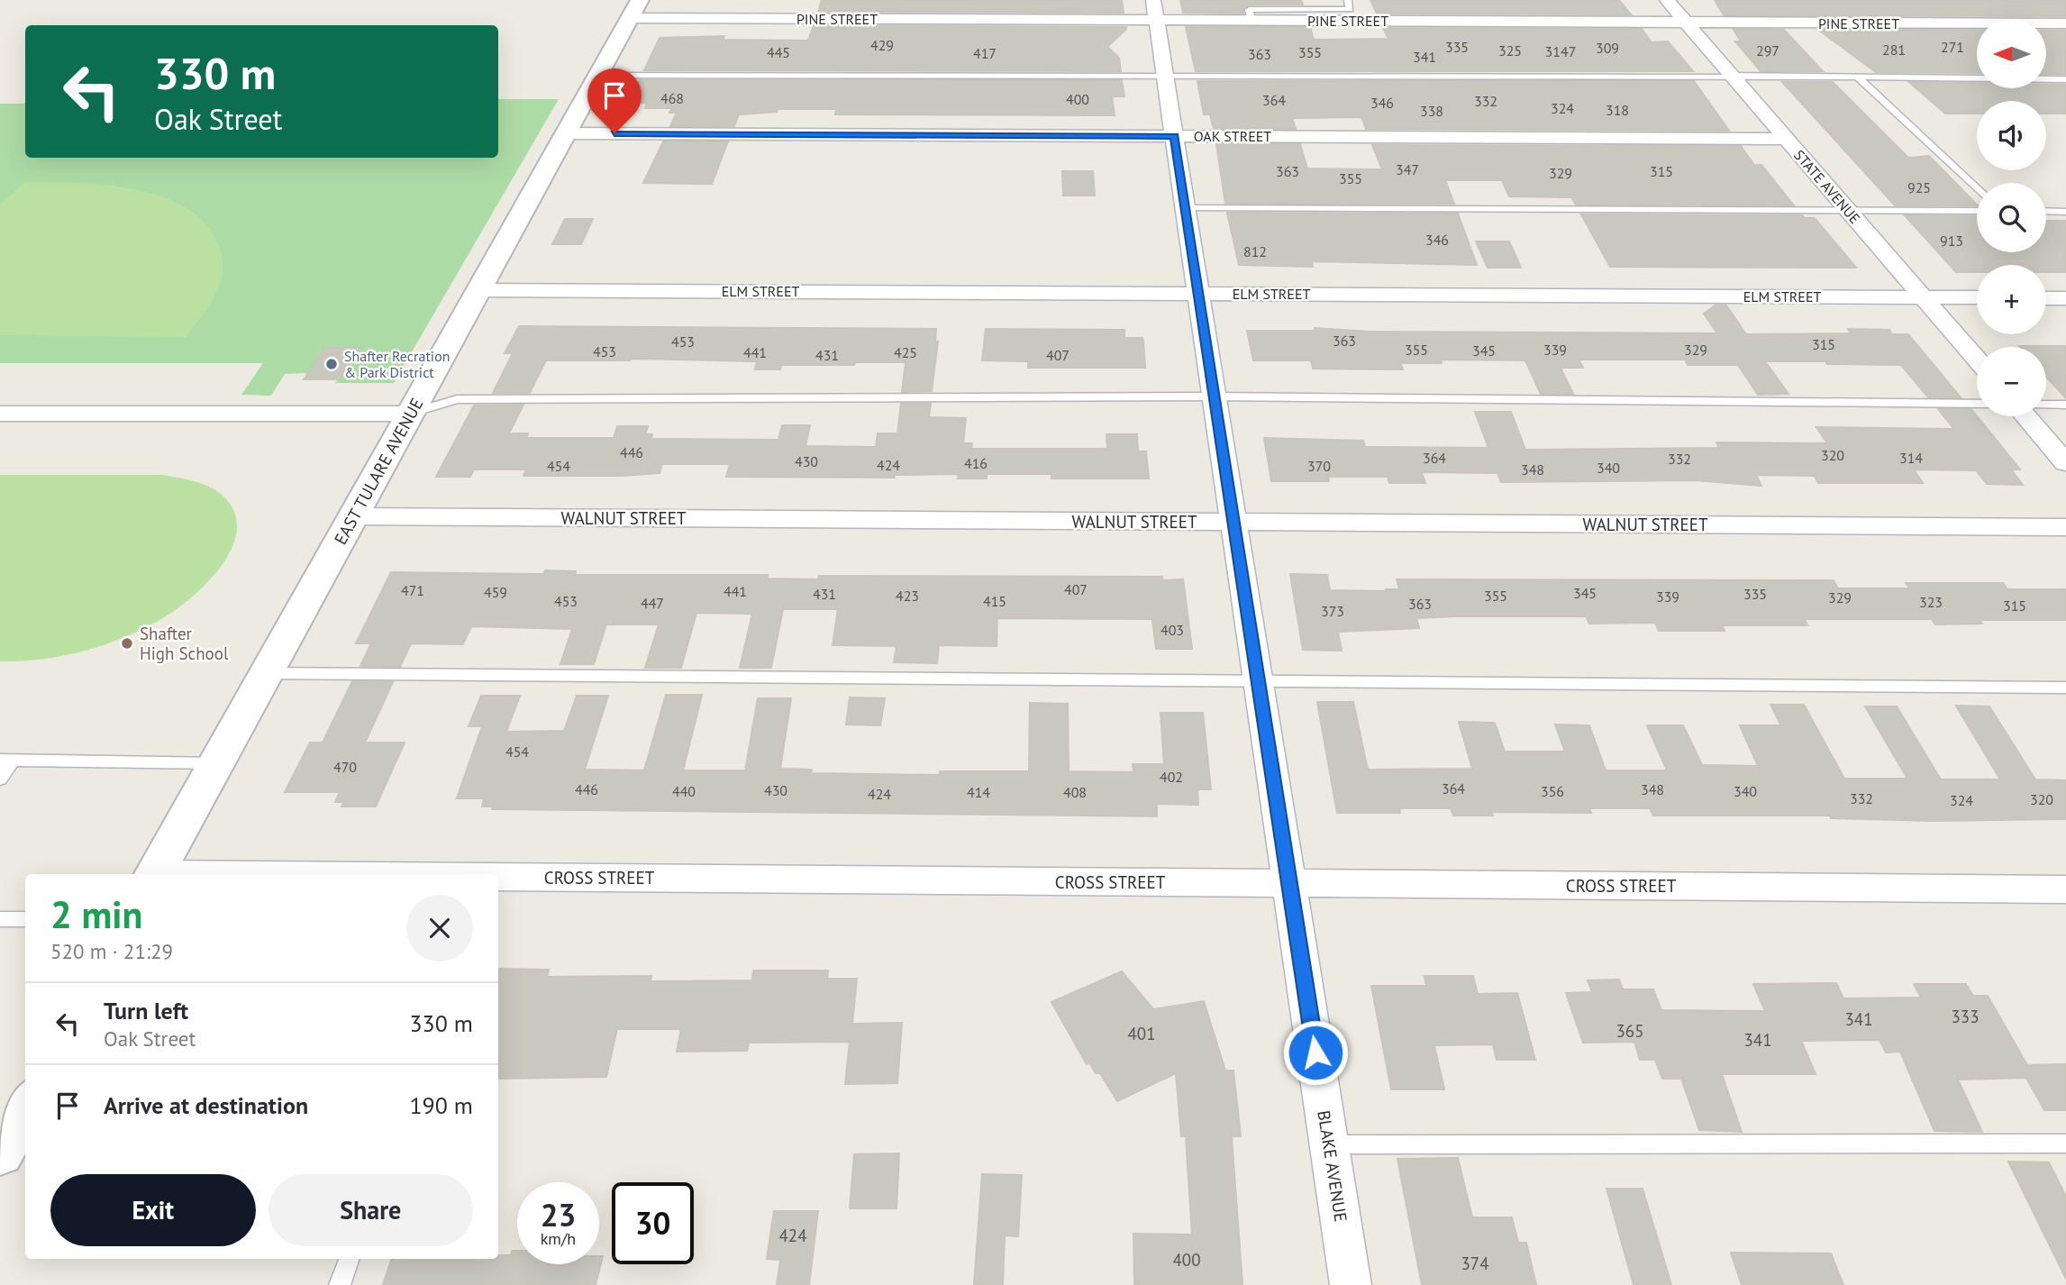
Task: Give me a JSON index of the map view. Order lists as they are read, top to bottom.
{
  "streets": {
    "street": [
      "PINE STREET",
      "OAK STREET",
      "STATE AVENUE",
      "ELM STREET",
      "EAST TULARE AVENUE",
      "WALNUT STREET",
      "CROSS STREET",
      "BLAKE AVENUE"
    ]
  },
  "crossings": [
    ["PINE STREET", "STATE AVENUE"],
    ["PINE STREET", "EAST TULARE AVENUE"],
    ["PINE STREET", "BLAKE AVENUE"],
    ["OAK STREET", "STATE AVENUE"],
    ["OAK STREET", "EAST TULARE AVENUE"],
    ["OAK STREET", "BLAKE AVENUE"],
    ["STATE AVENUE", "ELM STREET"],
    ["ELM STREET", "EAST TULARE AVENUE"],
    ["ELM STREET", "BLAKE AVENUE"],
    ["EAST TULARE AVENUE", "WALNUT STREET"],
    ["WALNUT STREET", "BLAKE AVENUE"],
    ["CROSS STREET", "BLAKE AVENUE"]
  ],
  "places": ["Shafter Recration & Park District", "Shafter High School"],
  "house_numbers": [
    "429",
    "335",
    "271",
    "309",
    "281",
    "325",
    "297",
    "3147",
    "445",
    "355",
    "417",
    "363",
    "341",
    "468",
    "400",
    "364",
    "332",
    "346",
    "324",
    "318",
    "338",
    "347",
    "363",
    "315",
    "329",
    "355",
    "925",
    "346",
    "913",
    "812",
    "363",
    "453",
    "315",
    "355",
    "339",
    "329",
    "345",
    "453",
    "441",
    "425",
    "431",
    "407",
    "446",
    "320",
    "364",
    "314",
    "332",
    "430",
    "416",
    "424",
    "454",
    "370",
    "340",
    "348",
    "407",
    "471",
    "441",
    "459",
    "345",
    "431",
    "335",
    "423",
    "355",
    "339",
    "329",
    "453",
    "415",
    "323",
    "447",
    "363",
    "315",
    "373",
    "403",
    "454",
    "470",
    "402",
    "364",
    "446",
    "348",
    "430",
    "440",
    "356",
    "340",
    "414",
    "408",
    "424",
    "332",
    "320",
    "324",
    "333",
    "341",
    "365",
    "401",
    "341",
    "424",
    "400",
    "374"
  ],
  "north": "left",
  "page": {
    "map_buttons": ["+", "−"],
    "turn": ["330 m", "Oak Street"],
    "heading": ["2 min", "520 m · 21:29"],
    "list": [
      {
        "name": "Turn left",
        "note": "Oak Street",
        "value": "330 m"
      },
      {
        "name": "Arrive at destination",
        "value": "190 m"
      }
    ],
    "buttons": ["Exit", "Share"],
    "speed": "23 km/h",
    "limit": "30"
  }
}
